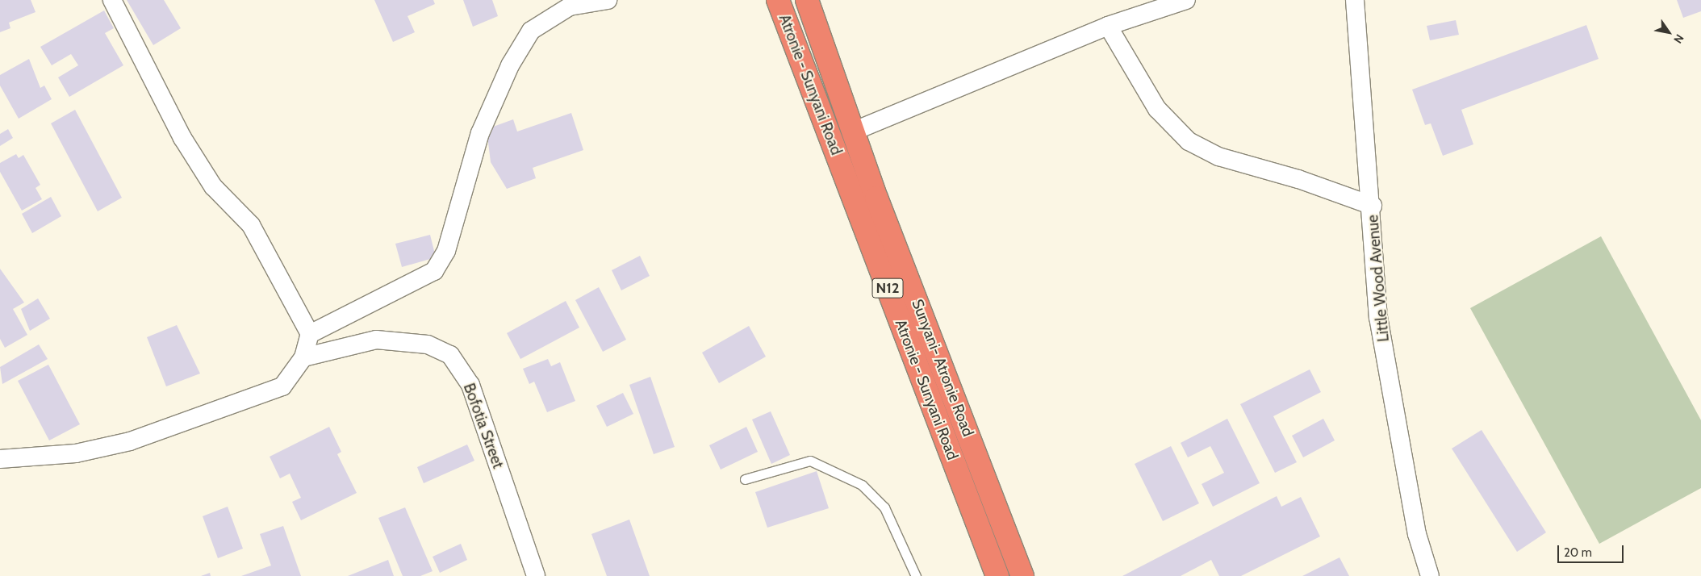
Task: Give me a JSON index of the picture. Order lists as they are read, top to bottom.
{
  "streets": {
    "highway": ["Atronie - Sunyani Road", "N12", "Sunyani- Atronie Road"],
    "street": ["Little Wood Avenue", "Bofotia Street"]
  },
  "scale_bar": "20 m",
  "north": "bottom right"
}
